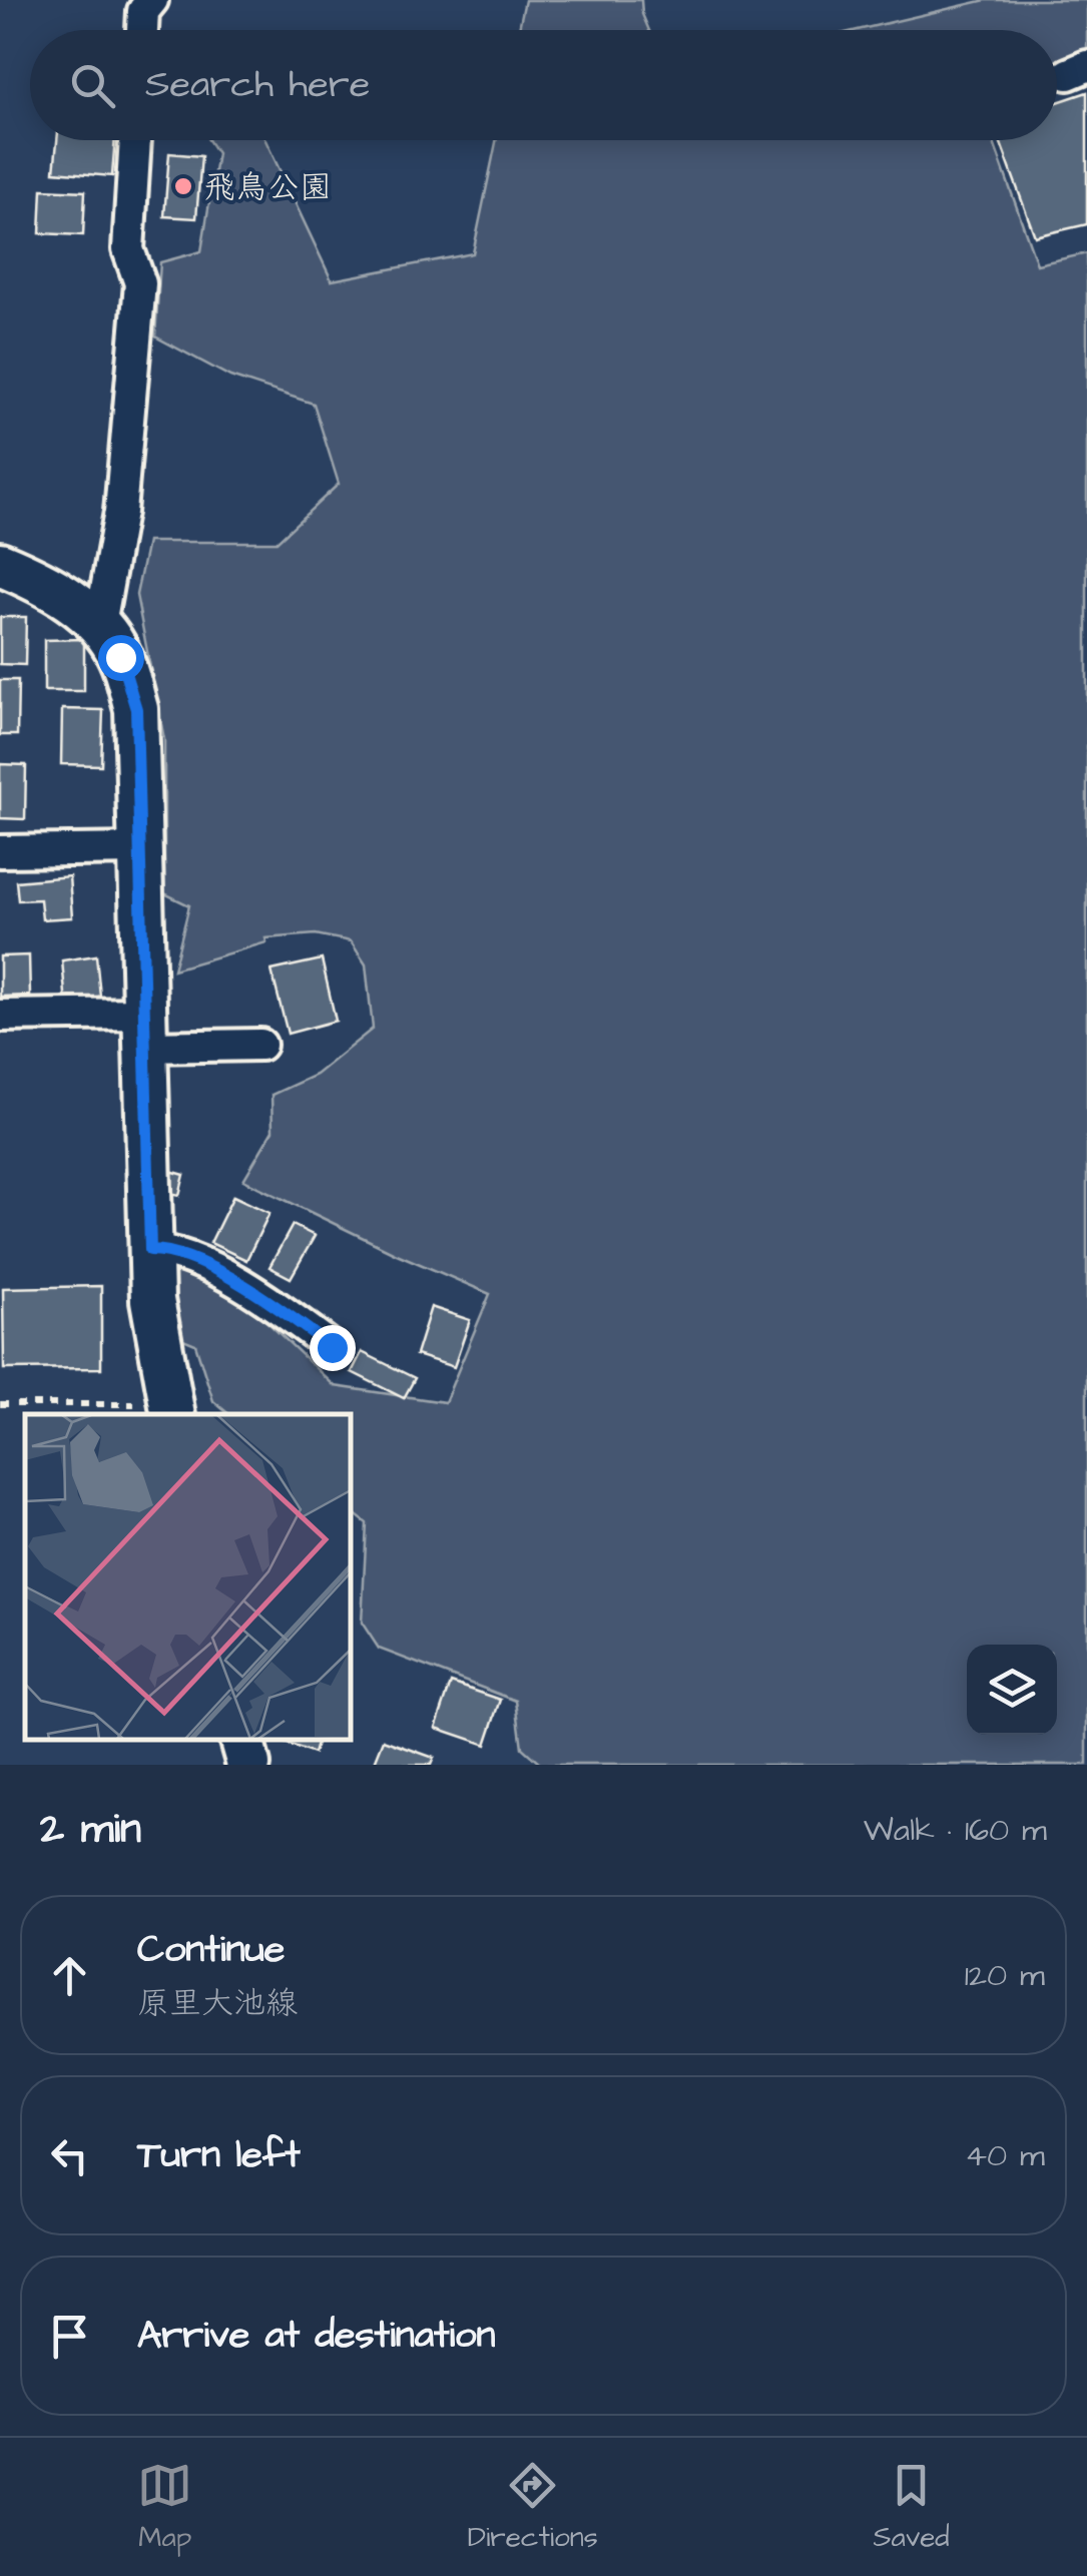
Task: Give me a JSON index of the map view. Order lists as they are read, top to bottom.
{
  "places": ["飛鳥公園"],
  "page": {
    "search": "Search here",
    "heading": ["2 min", "Walk · 160 m"],
    "list": [
      ["Continue", "原里大池線", "120 m"],
      ["Turn left", "40 m"],
      "Arrive at destination"
    ],
    "nav": ["Map", "Directions", "Saved"]
  }
}
